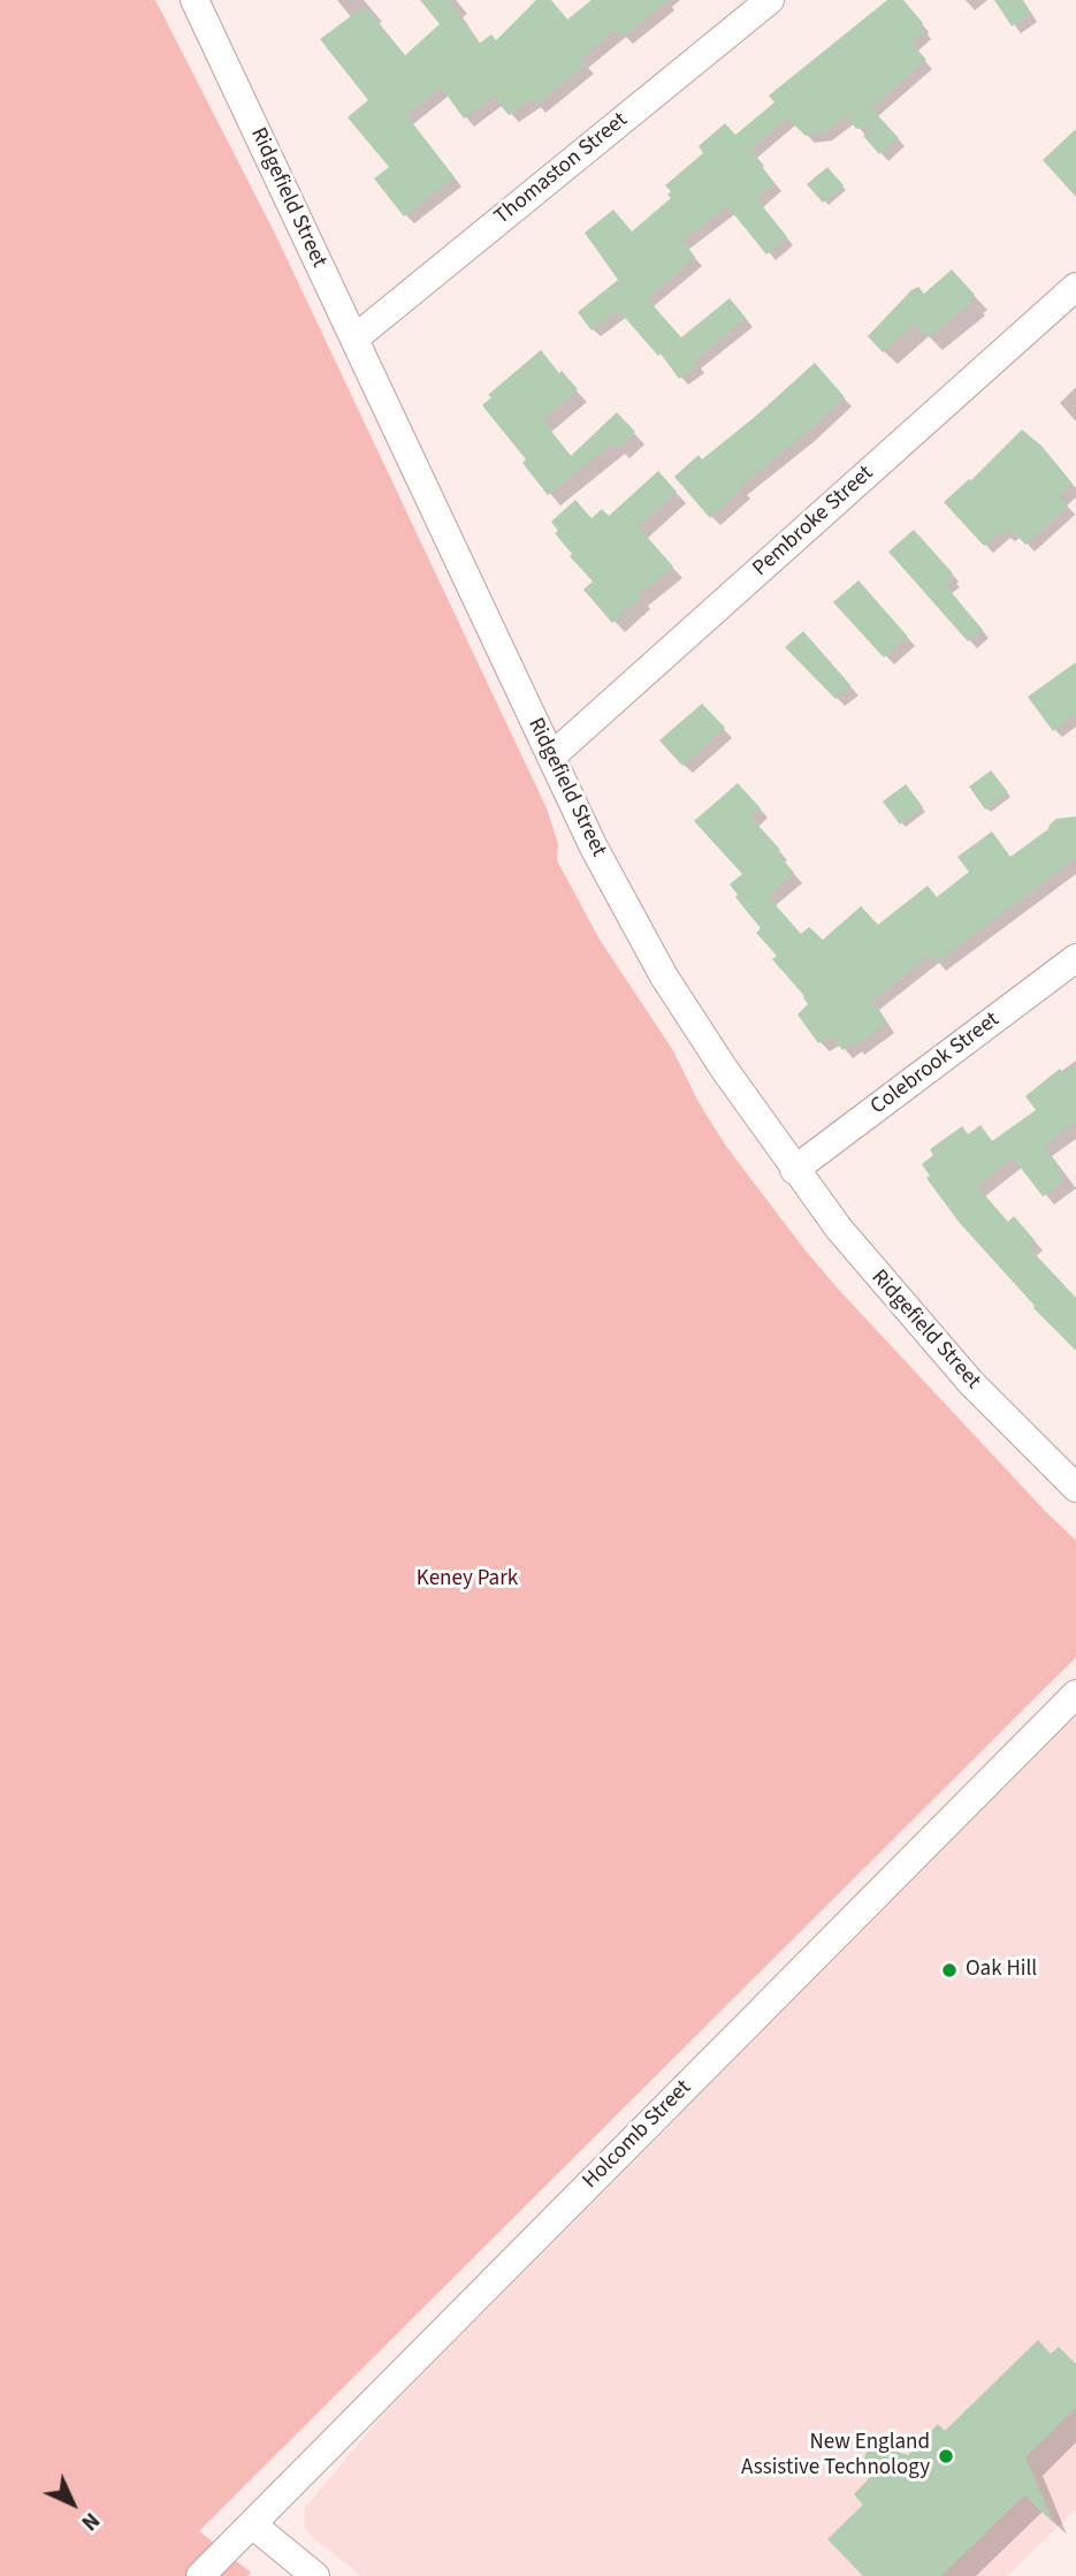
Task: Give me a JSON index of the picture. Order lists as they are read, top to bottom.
{
  "streets": {
    "street": [
      "Thomaston Street",
      "Ridgefield Street",
      "Pembroke Street",
      "Colebrook Street",
      "Holcomb Street"
    ]
  },
  "crossings": [
    ["Thomaston Street", "Ridgefield Street"],
    ["Ridgefield Street", "Pembroke Street"],
    ["Ridgefield Street", "Colebrook Street"]
  ],
  "parks": ["Keney Park"],
  "places": ["Oak Hill", "New England Assistive Technology"],
  "north": "bottom right"
}
